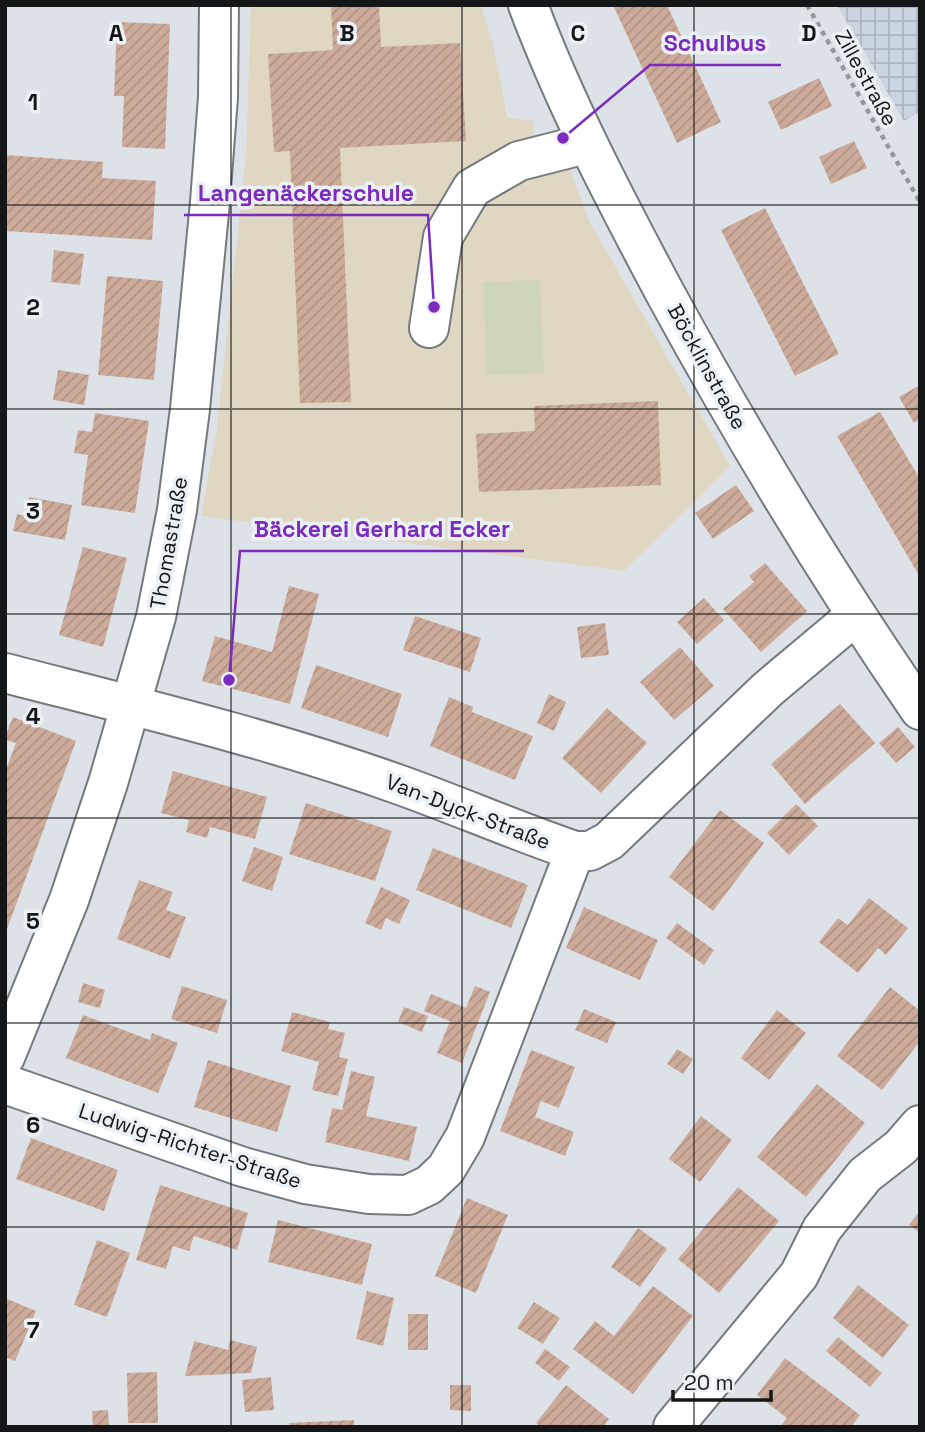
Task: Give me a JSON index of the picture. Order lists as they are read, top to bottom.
{
  "streets": {
    "street": [
      "Böcklinstraße",
      "Thomastraße",
      "Van-Dyck-Straße",
      "Ludwig-Richter-Straße"
    ],
    "path": ["Zillestraße"]
  },
  "crossings": [
    ["Böcklinstraße", "Van-Dyck-Straße"],
    ["Thomastraße", "Van-Dyck-Straße"],
    ["Van-Dyck-Straße", "Ludwig-Richter-Straße"]
  ],
  "places": ["Schulbus", "Langenäckerschule", "Bäckerei Gerhard Ecker"],
  "scale_bar": "20 m",
  "grid": {
    "columns": [
      "A",
      "B",
      "C",
      "D"
    ],
    "rows": [
      "1",
      "2",
      "3",
      "4",
      "5",
      "6",
      "7"
    ]
  }
}
